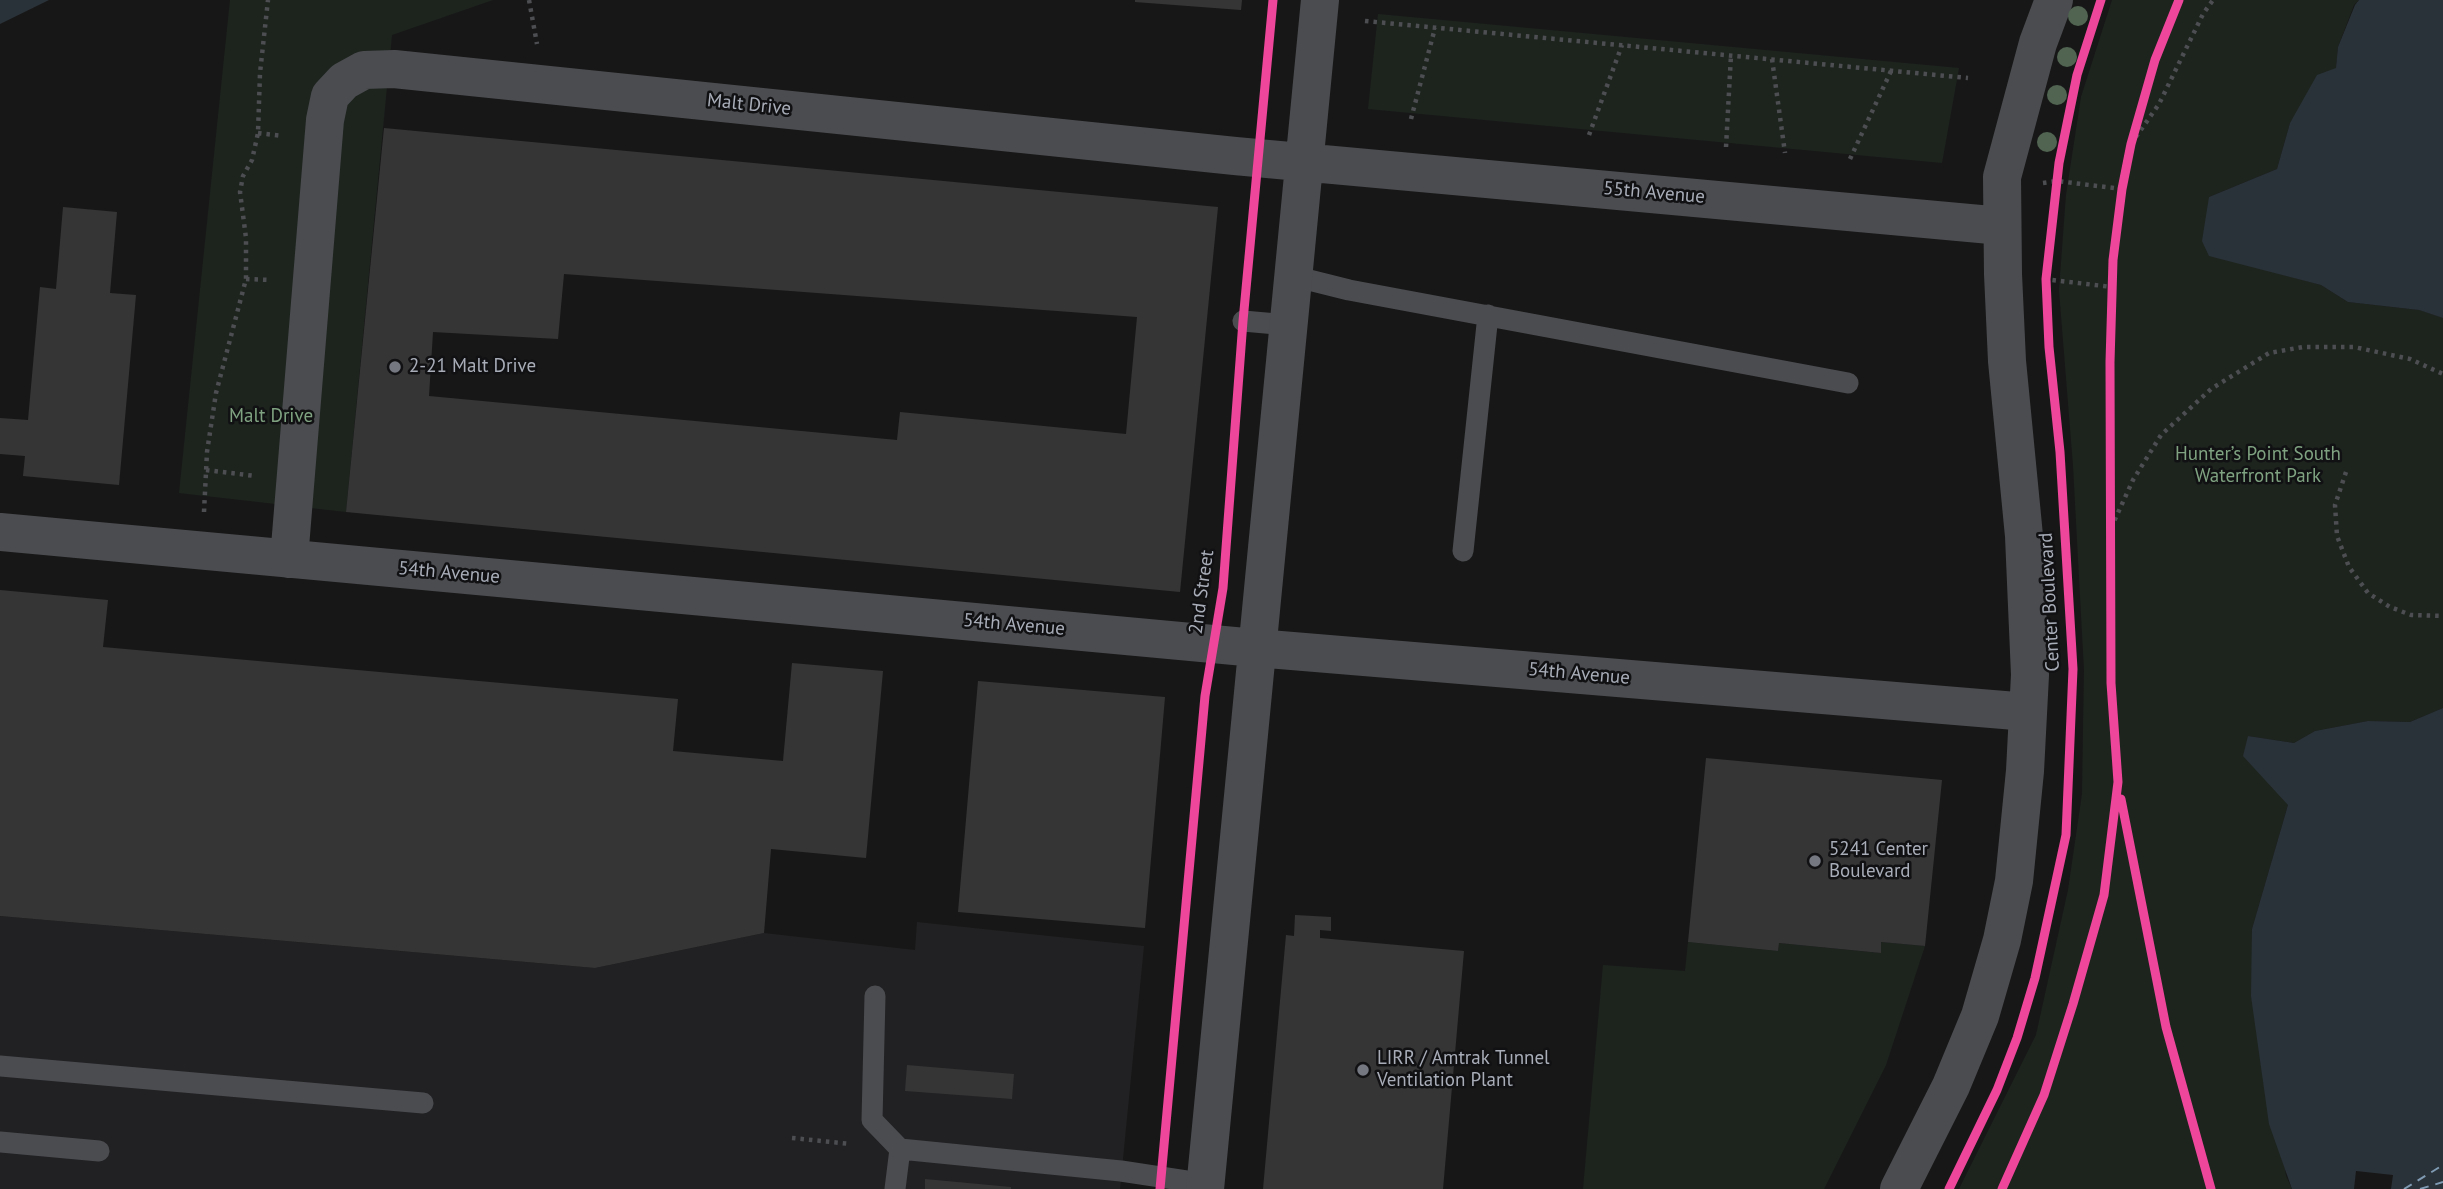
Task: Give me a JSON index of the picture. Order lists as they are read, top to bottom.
{
  "streets": {
    "street": [
      "Malt Drive",
      "55th Avenue",
      "54th Avenue",
      "Center Boulevard"
    ],
    "cycle path": ["2nd Street"]
  },
  "crossings": [
    ["Malt Drive", "55th Avenue"],
    ["Malt Drive", "54th Avenue"],
    ["55th Avenue", "Center Boulevard"],
    ["54th Avenue", "Center Boulevard"]
  ],
  "parks": ["Malt Drive", "Hunter’s Point South Waterfront Park"],
  "places": ["2-21 Malt Drive", "5241 Center Boulevard", "LIRR / Amtrak Tunnel Ventilation Plant"]
}
